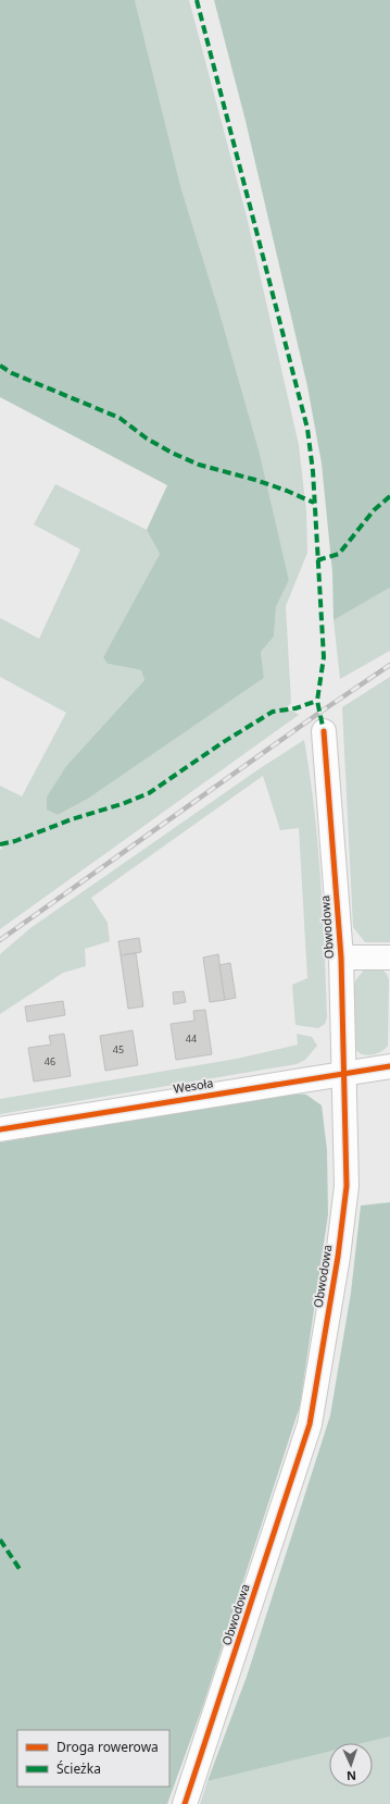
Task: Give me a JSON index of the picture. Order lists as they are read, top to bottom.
{
  "streets": {
    "street": ["Obwodowa", "Wesoła"]
  },
  "crossings": [
    ["Obwodowa", "Wesoła"]
  ],
  "house_numbers": ["44", "45", "46"],
  "legend": ["Droga rowerowa", "Ścieżka"],
  "north": "bottom"
}
